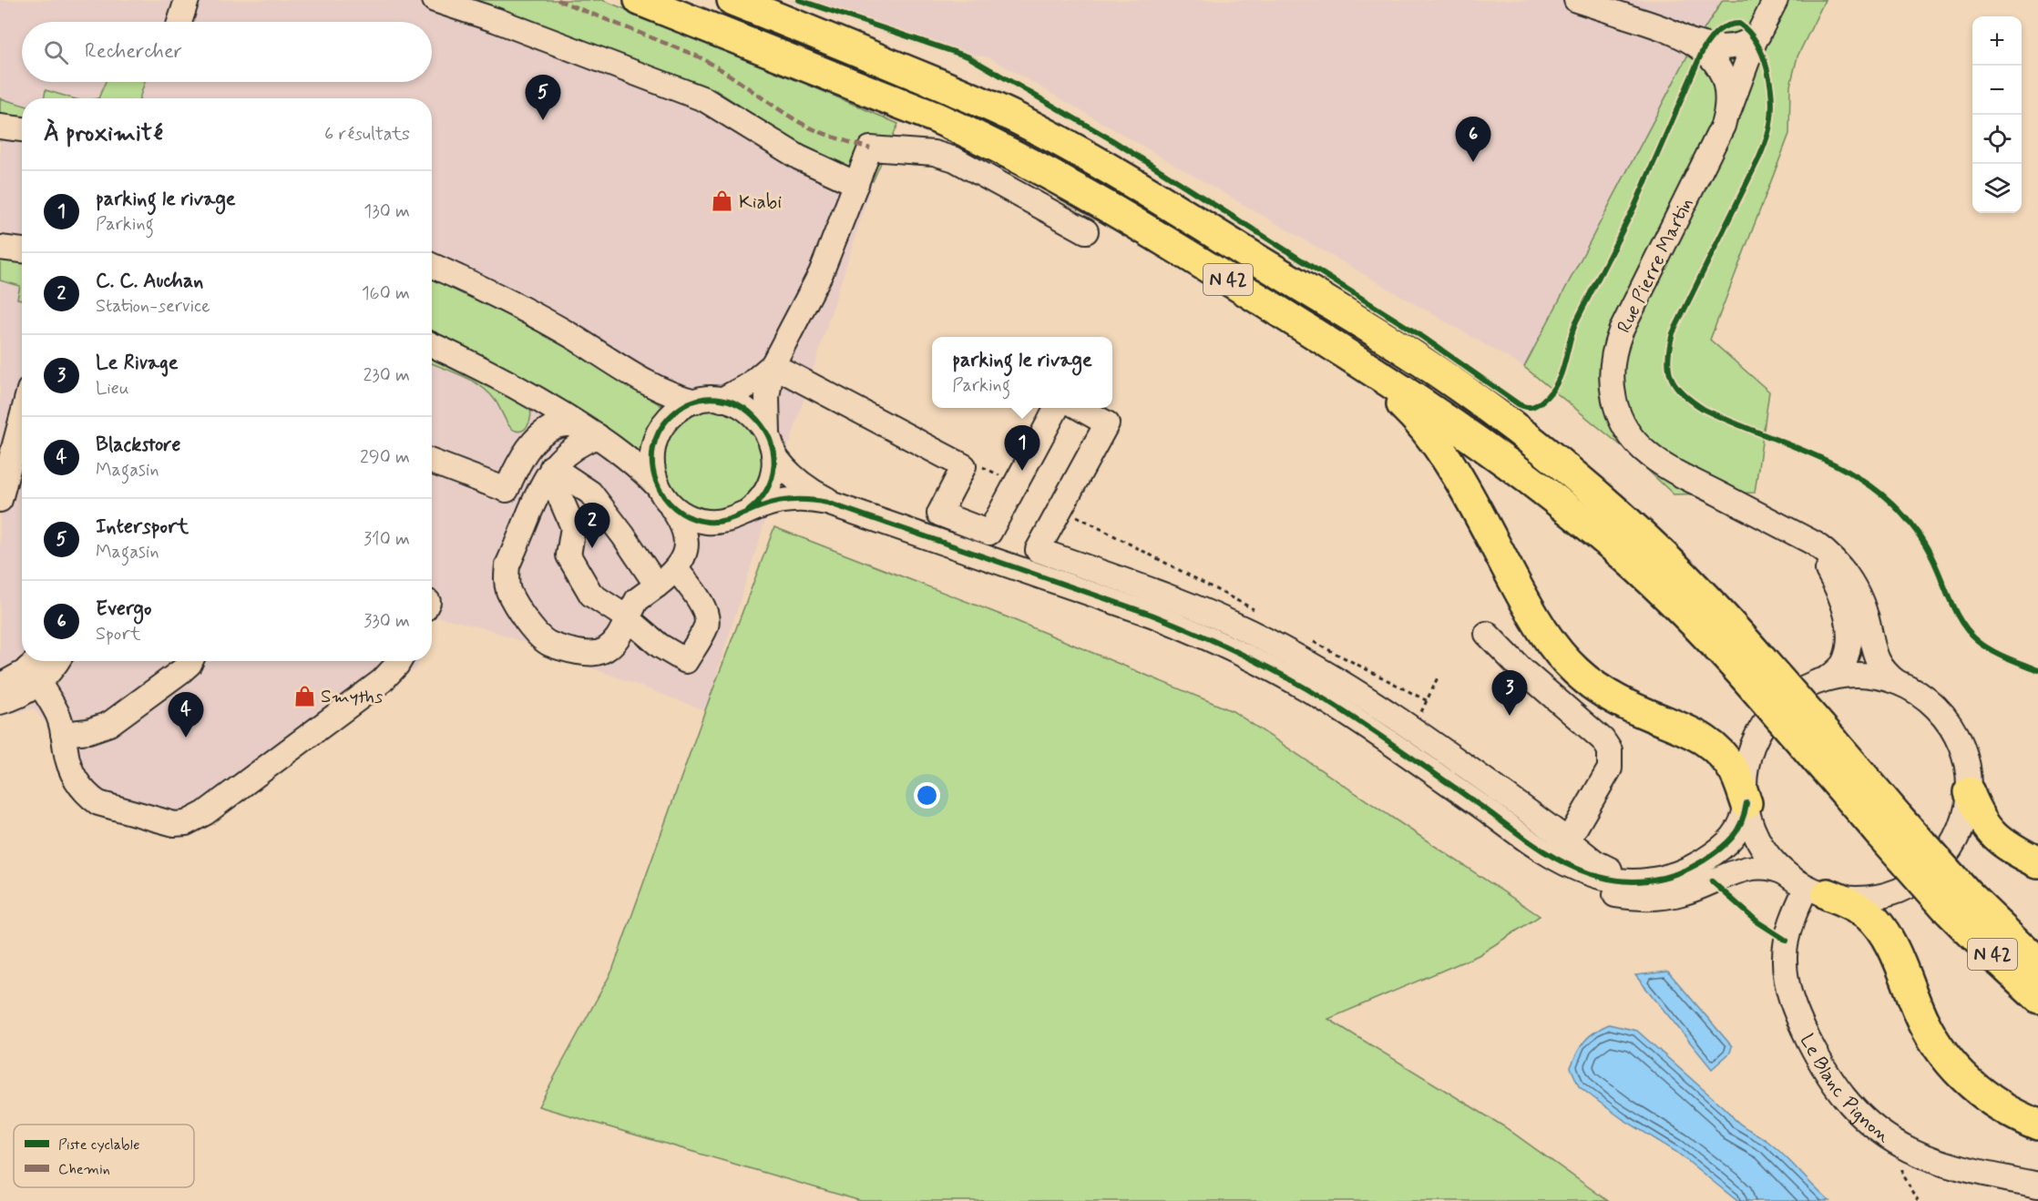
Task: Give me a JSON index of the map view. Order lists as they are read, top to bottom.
{
  "streets": {
    "highway": ["N 42"],
    "street": ["Rue Pierre Martin", "Le Blanc Pignon"]
  },
  "places": {
    "shop": ["Kiabi", "Smyths"]
  },
  "legend": ["Piste cyclable", "Chemin"],
  "page": {
    "map_buttons": ["+", "−"],
    "search": "Rechercher",
    "pins": [
      "5",
      "6",
      "1",
      "2",
      "3",
      "4"
    ],
    "heading": ["À proximité", "6 résultats"],
    "list": [
      {
        "mark": "1",
        "name": "parking le rivage",
        "note": "Parking",
        "value": "130 m"
      },
      {
        "mark": "2",
        "name": "C. C. Auchan",
        "note": "Station-service",
        "value": "160 m"
      },
      {
        "mark": "3",
        "name": "Le Rivage",
        "note": "Lieu",
        "value": "230 m"
      },
      {
        "mark": "4",
        "name": "Blackstore",
        "note": "Magasin",
        "value": "290 m"
      },
      {
        "mark": "5",
        "name": "Intersport",
        "note": "Magasin",
        "value": "310 m"
      },
      {
        "mark": "6",
        "name": "Evergo",
        "note": "Sport",
        "value": "330 m"
      }
    ],
    "popup": ["parking le rivage", "Parking"]
  }
}
